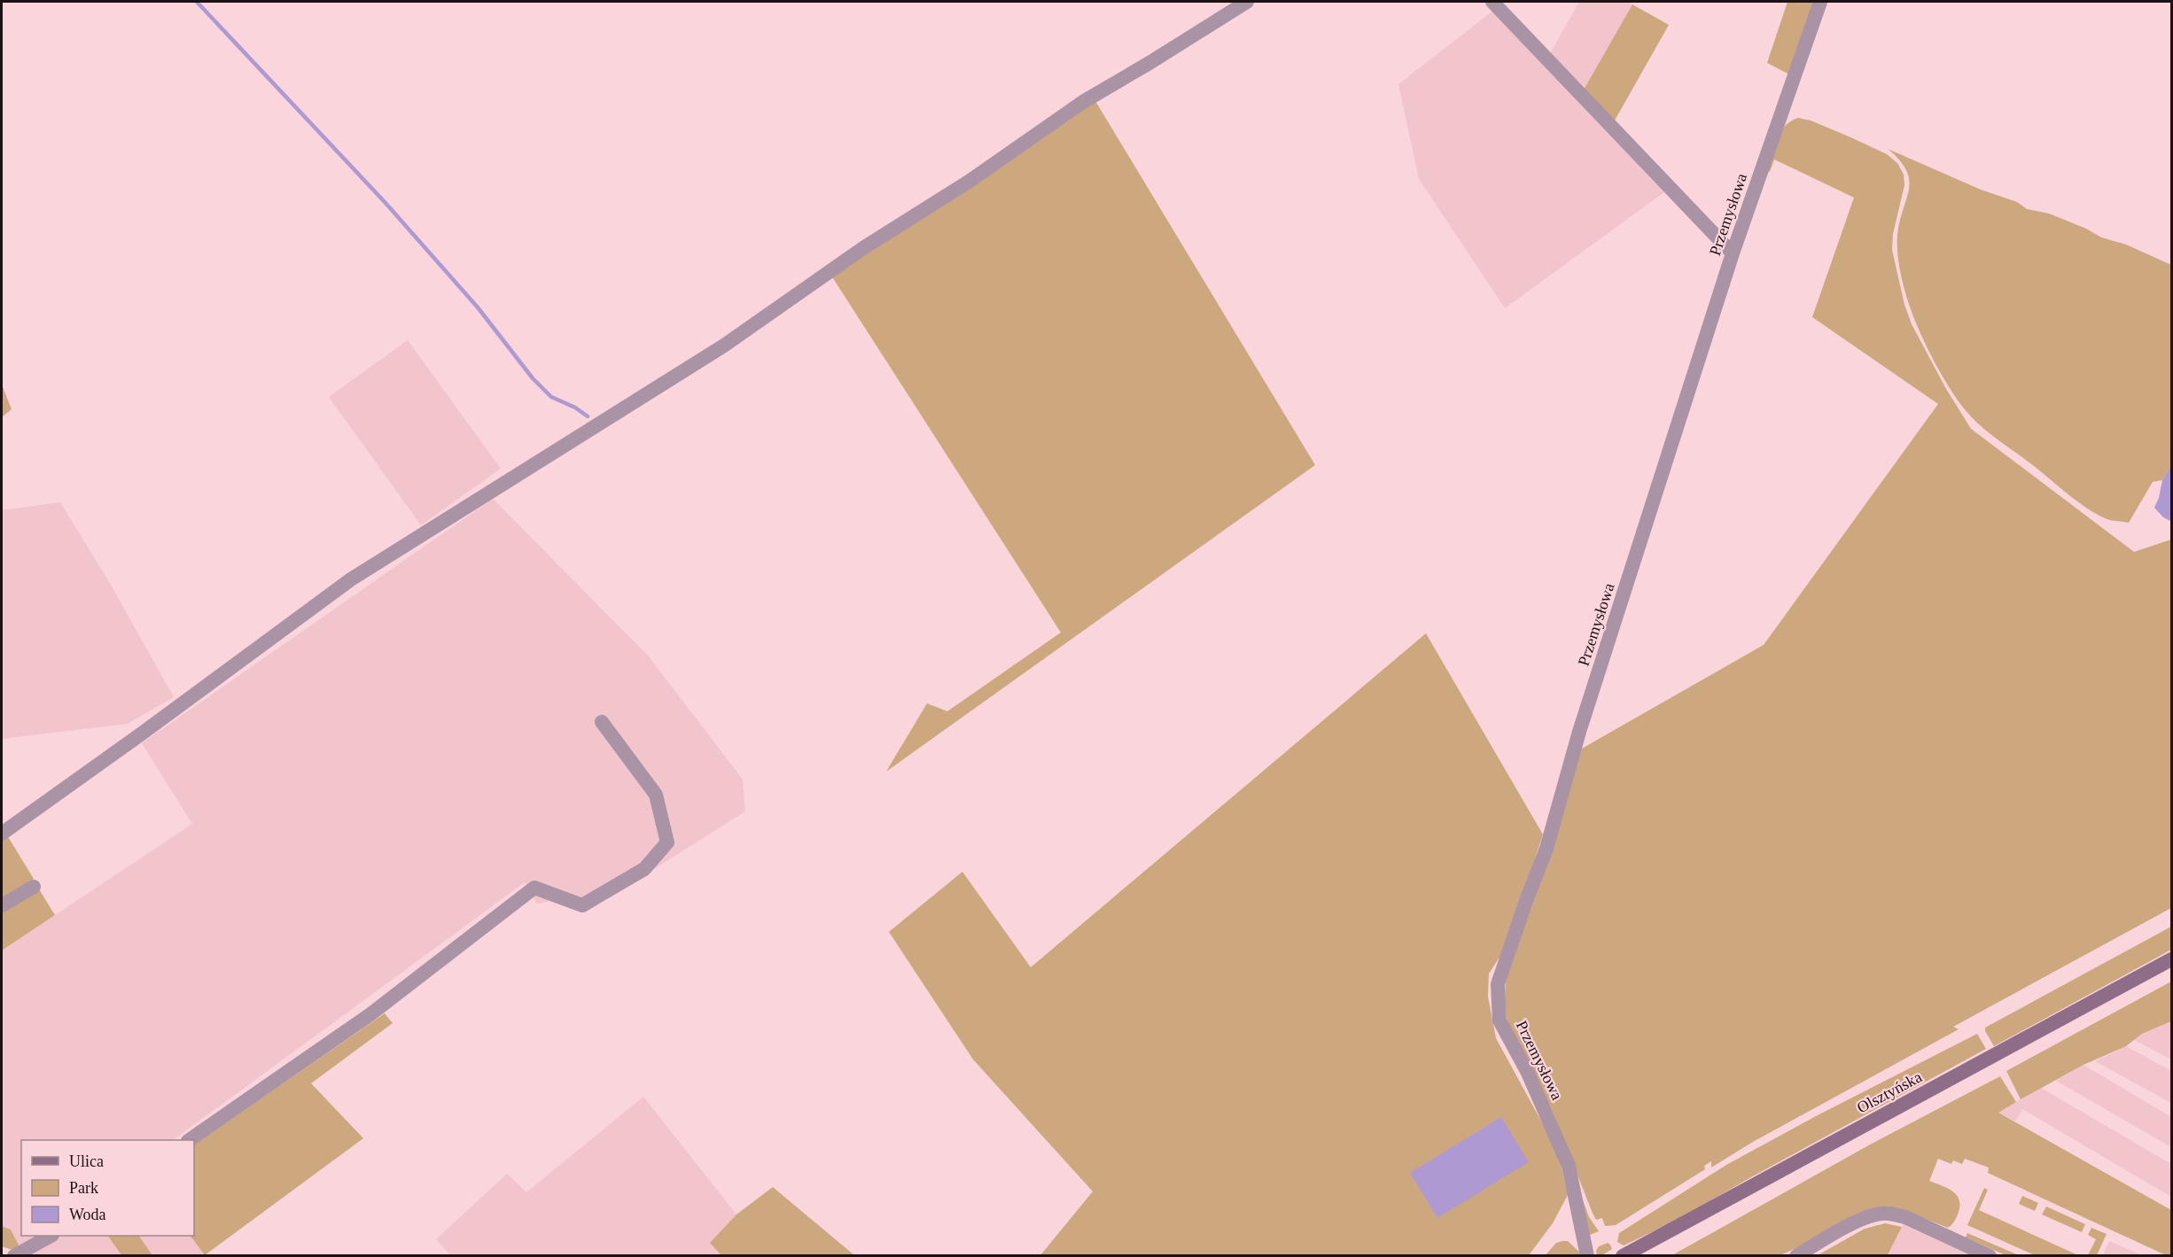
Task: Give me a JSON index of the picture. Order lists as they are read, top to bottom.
{
  "streets": {
    "main road": ["Olsztyńska"],
    "street": ["Przemysłowa"]
  },
  "legend": ["Ulica", "Park", "Woda"]
}
